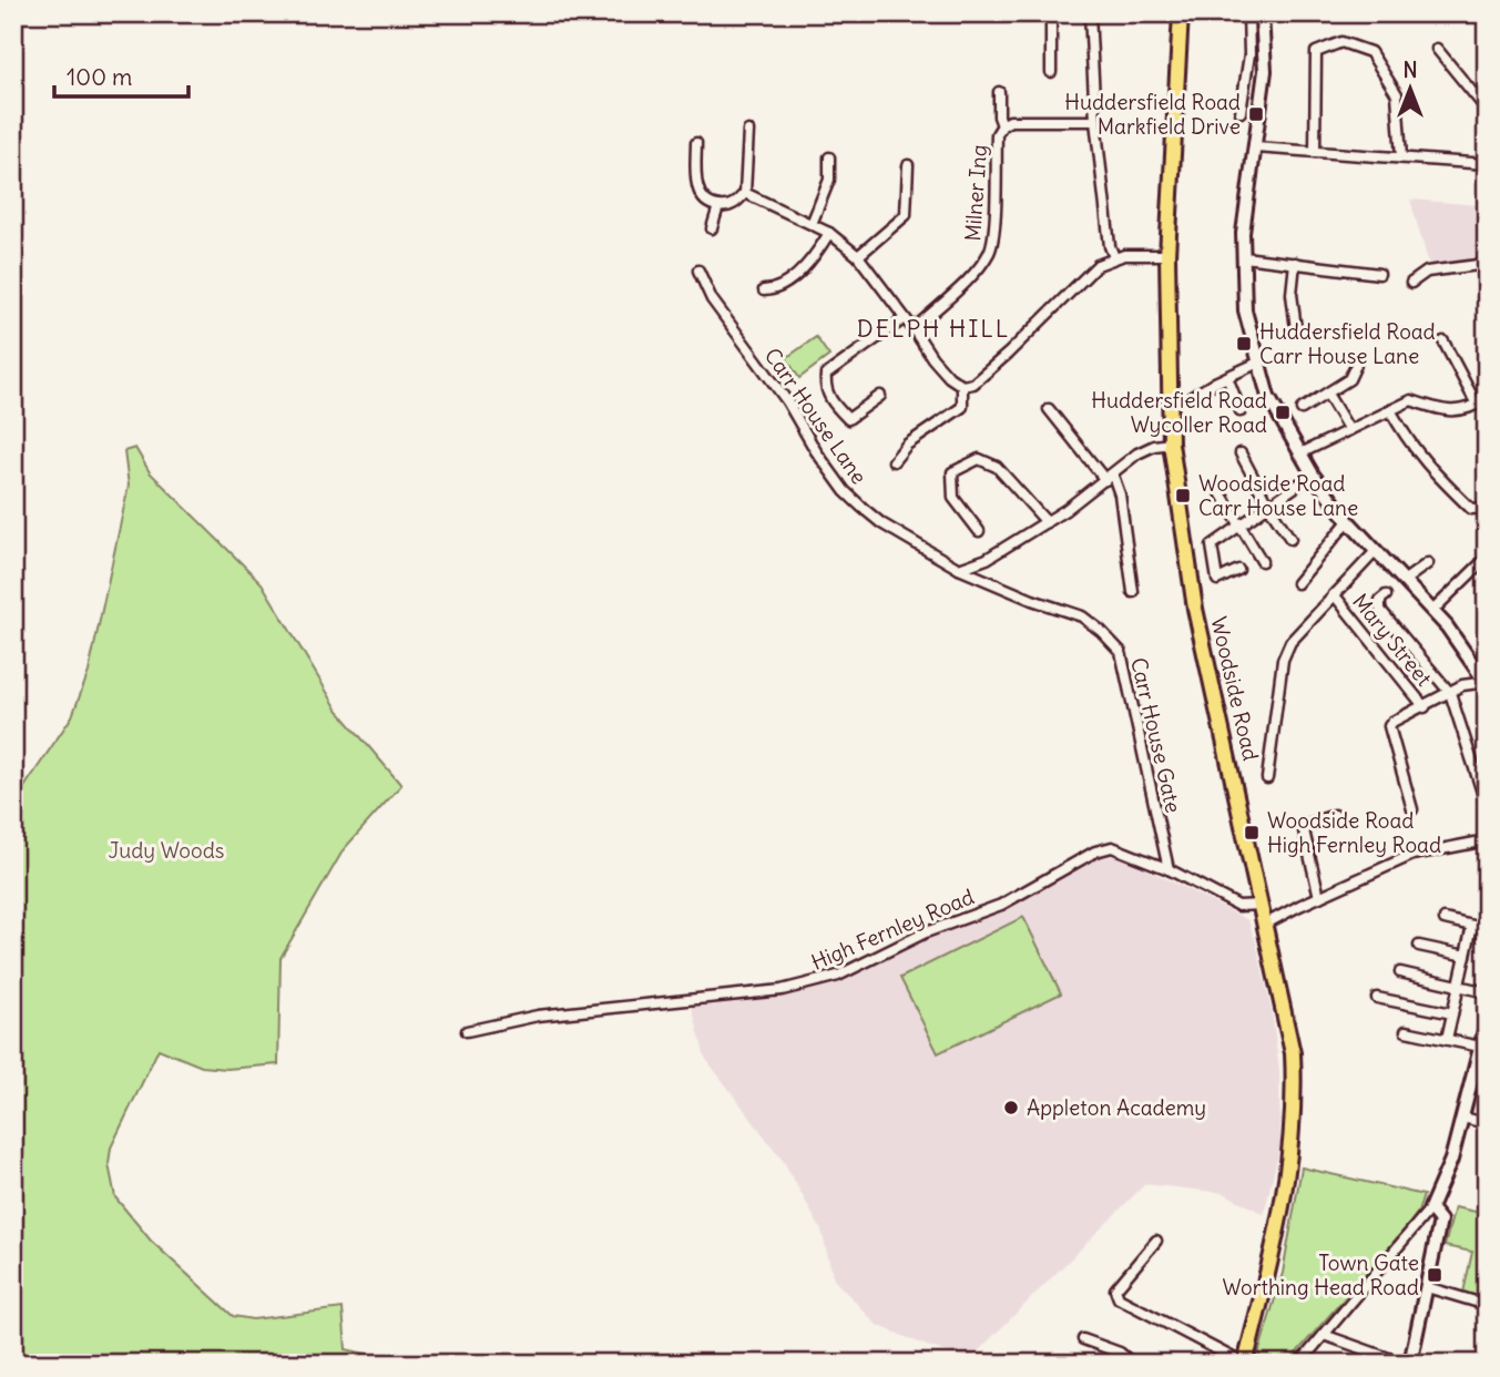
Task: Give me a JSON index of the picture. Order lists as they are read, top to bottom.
{
  "streets": {
    "main road": ["Woodside Road"],
    "street": [
      "Milner Ing",
      "Carr House Lane",
      "Mary Street",
      "Carr House Gate",
      "High Fernley Road"
    ]
  },
  "crossings": [
    ["Carr House Lane", "Carr House Gate"],
    ["Woodside Road", "High Fernley Road"],
    ["Carr House Gate", "High Fernley Road"]
  ],
  "districts": ["DELPH HILL"],
  "parks": ["Judy Woods"],
  "places": {
    "transit": [
      "Huddersfield Road Markfield Drive",
      "Huddersfield Road Carr House Lane",
      "Huddersfield Road Wycoller Road",
      "Woodside Road Carr House Lane",
      "Woodside Road High Fernley Road",
      "Town Gate Worthing Head Road"
    ],
    "other": ["Appleton Academy"]
  },
  "scale_bar": "100 m",
  "north": "top"
}
